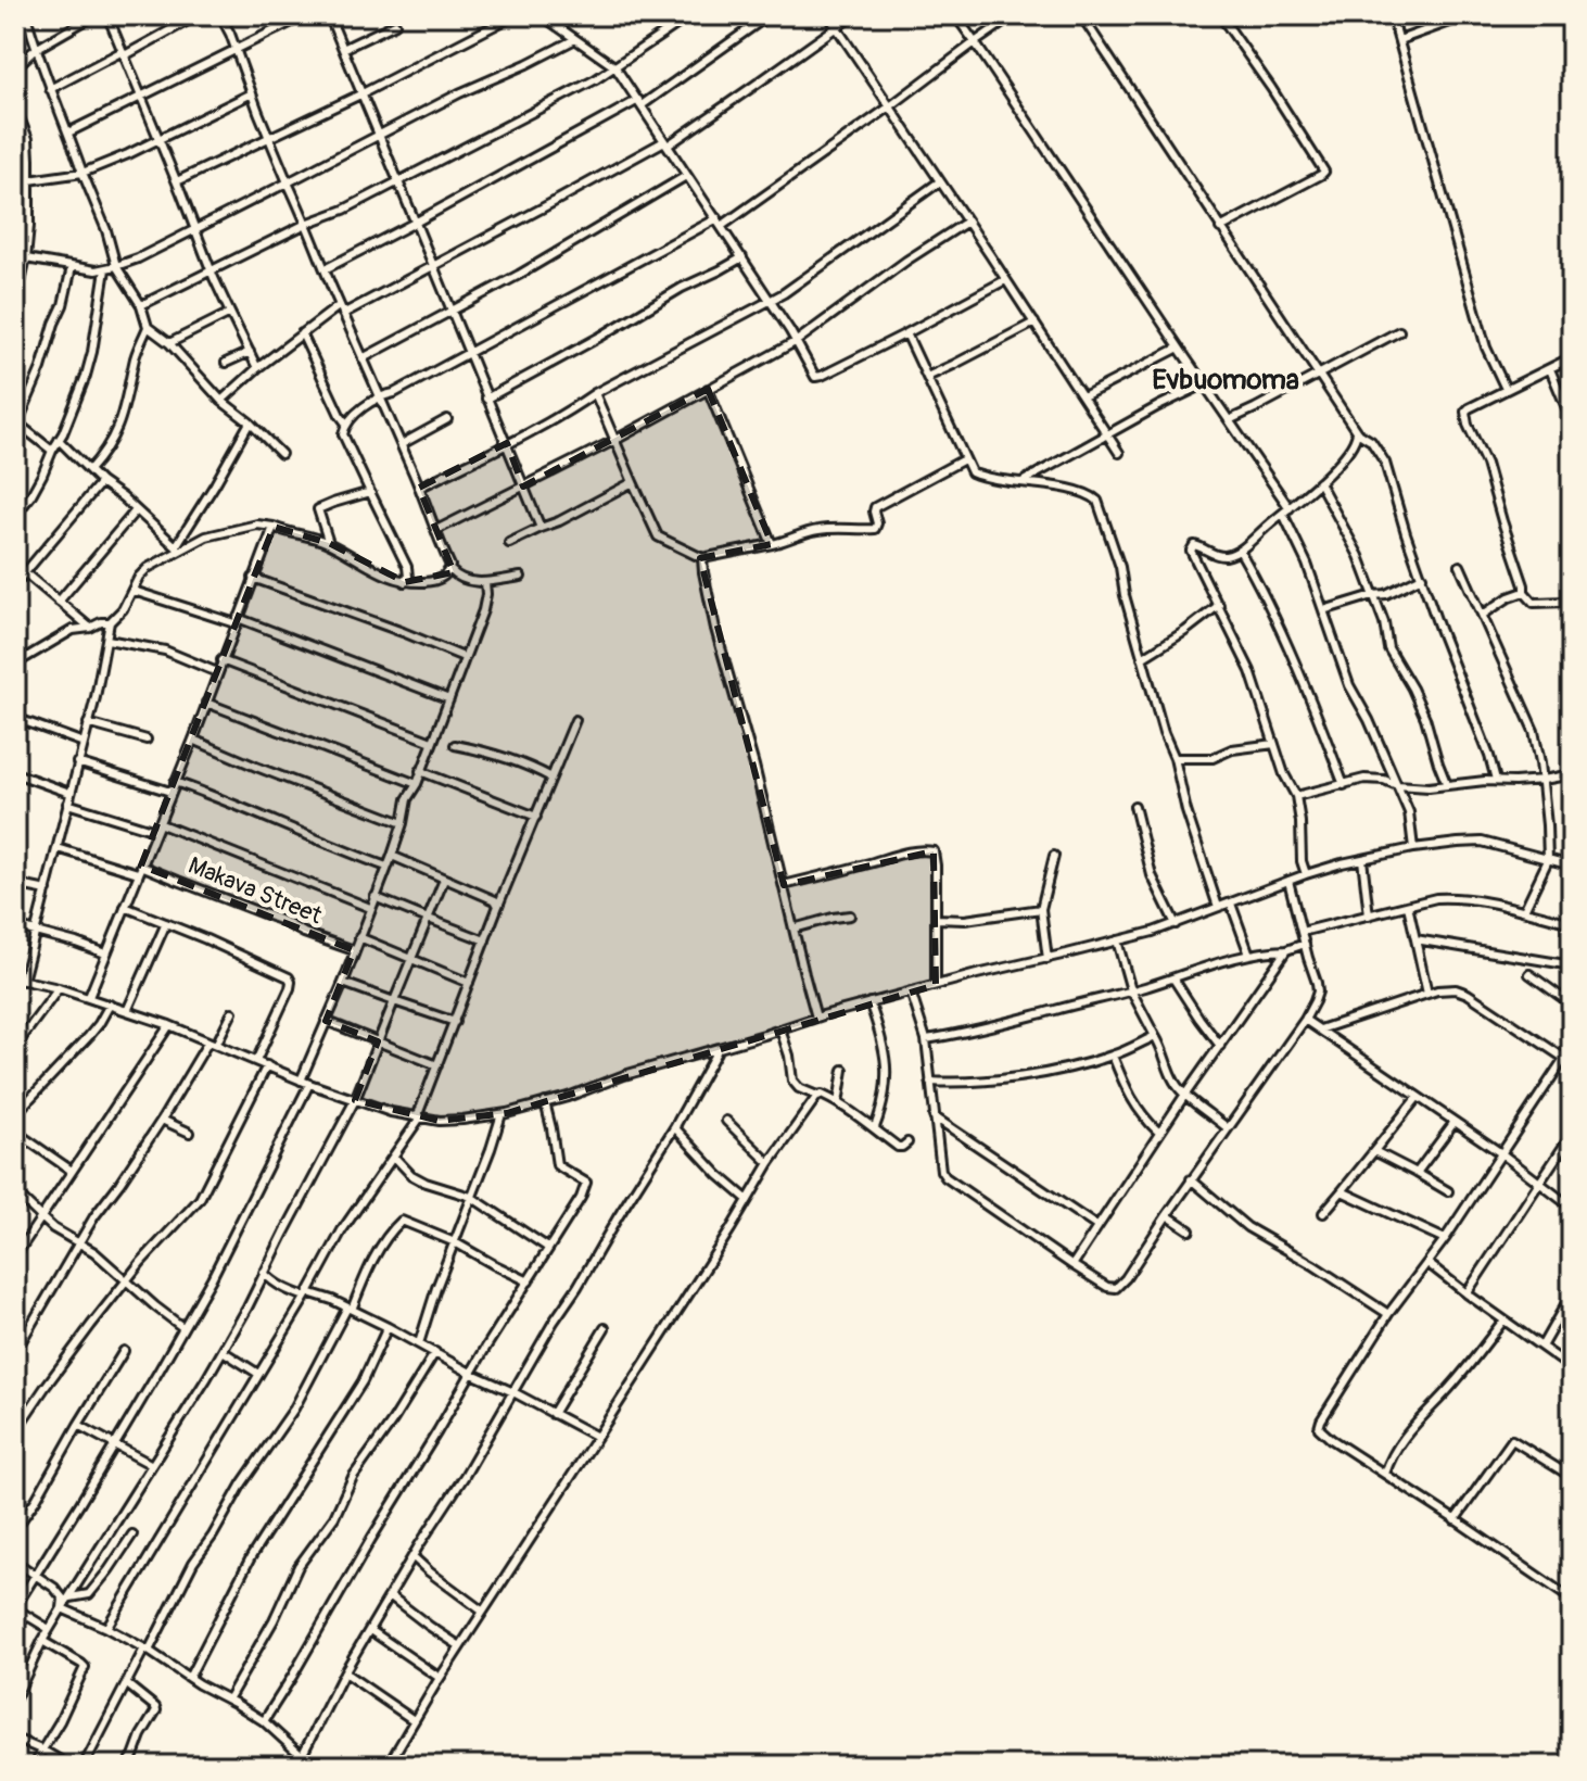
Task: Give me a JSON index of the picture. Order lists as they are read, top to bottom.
{
  "streets": {
    "street": ["Makava Street"]
  },
  "districts": ["Evbuomoma"]
}
